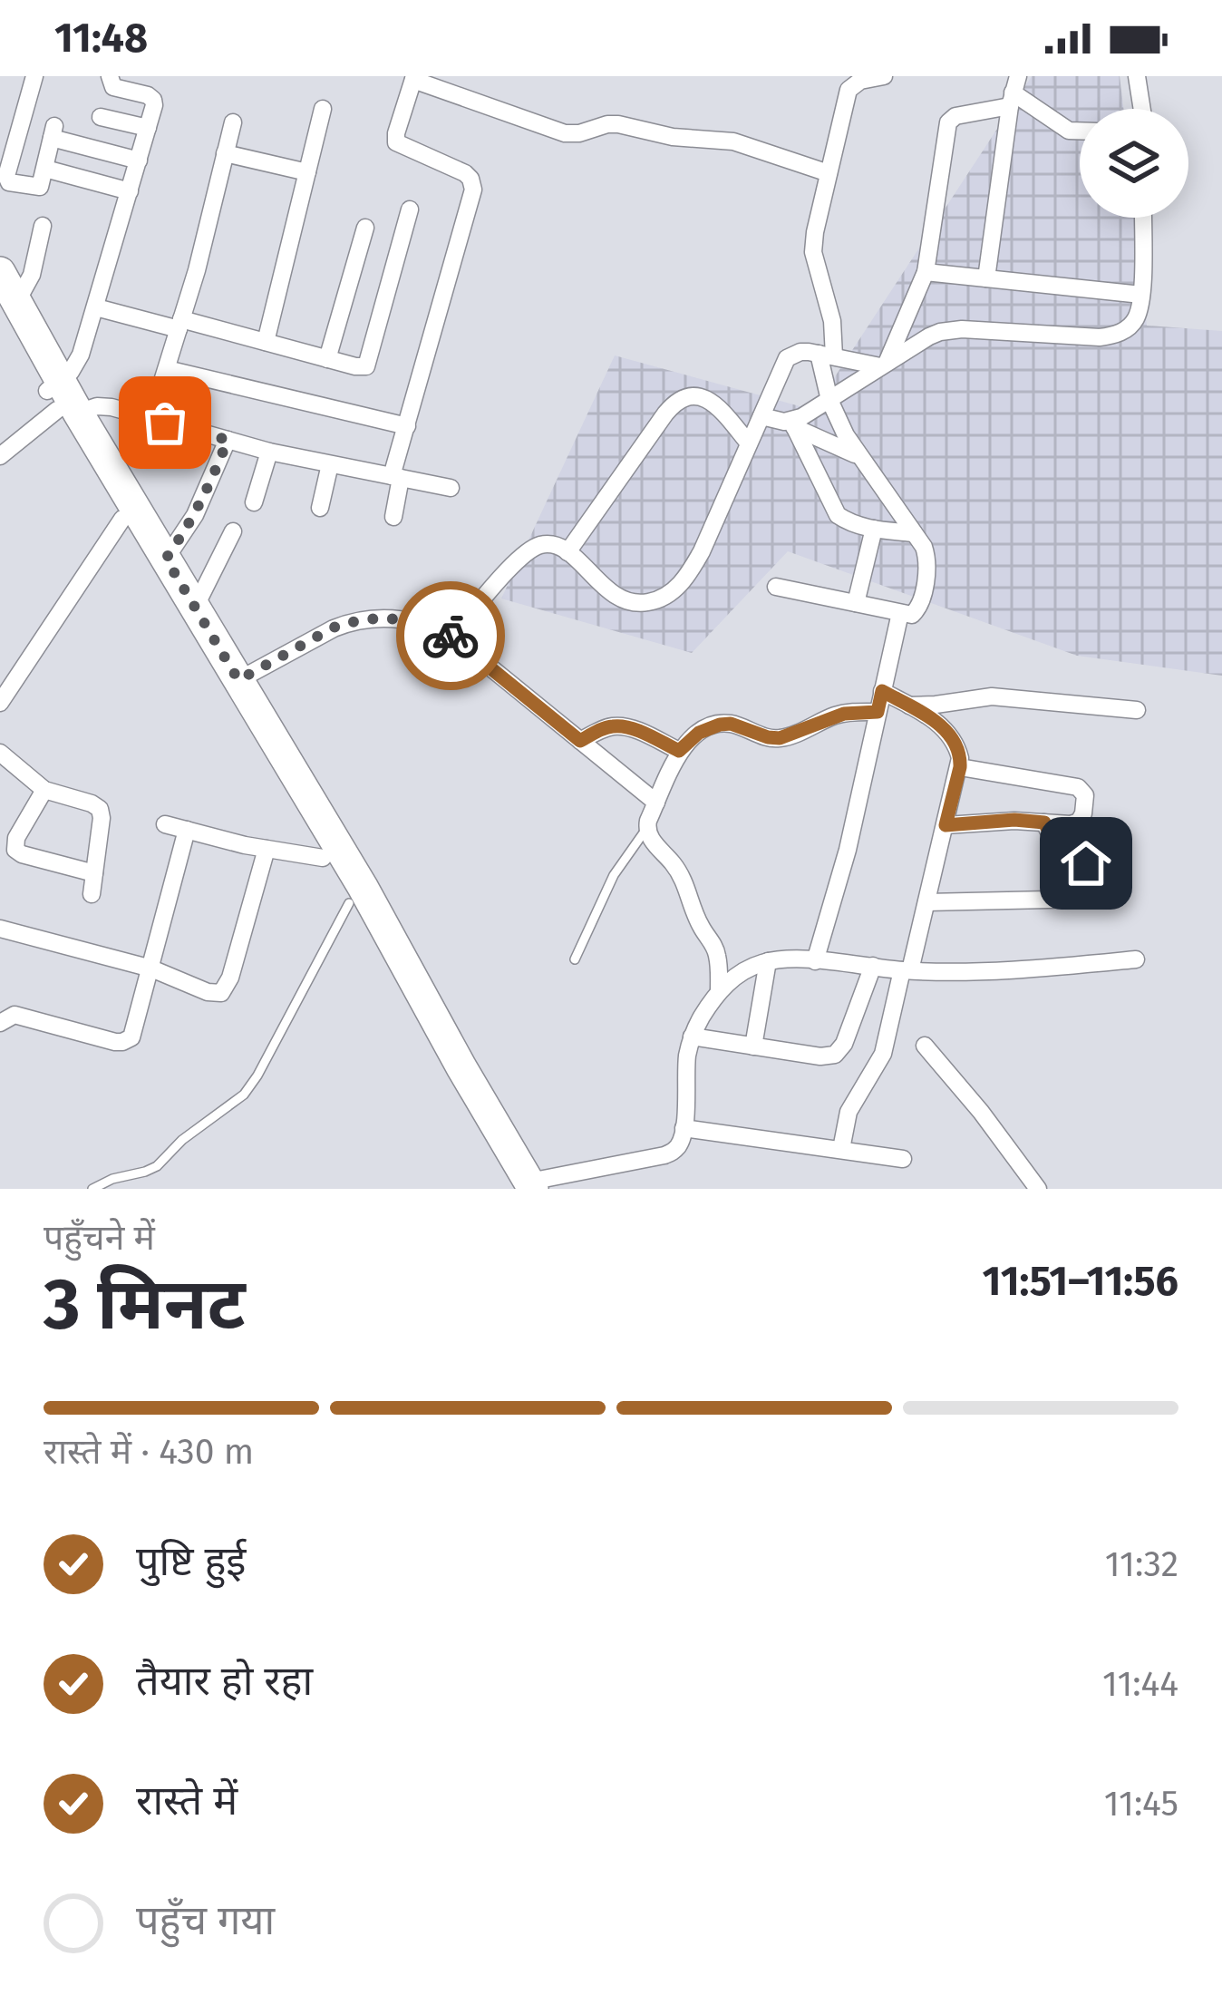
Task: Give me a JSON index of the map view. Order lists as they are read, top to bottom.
{
  "page": {
    "status": "11:48",
    "heading": ["3 मिनट", "पहुँचने में", "11:51–11:56"],
    "bar": "रास्ते में · 430 m",
    "list": [
      ["पुष्टि हुई", "11:32"],
      ["तैयार हो रहा", "11:44"],
      ["रास्ते में", "11:45"],
      "पहुँच गया"
    ]
  }
}
